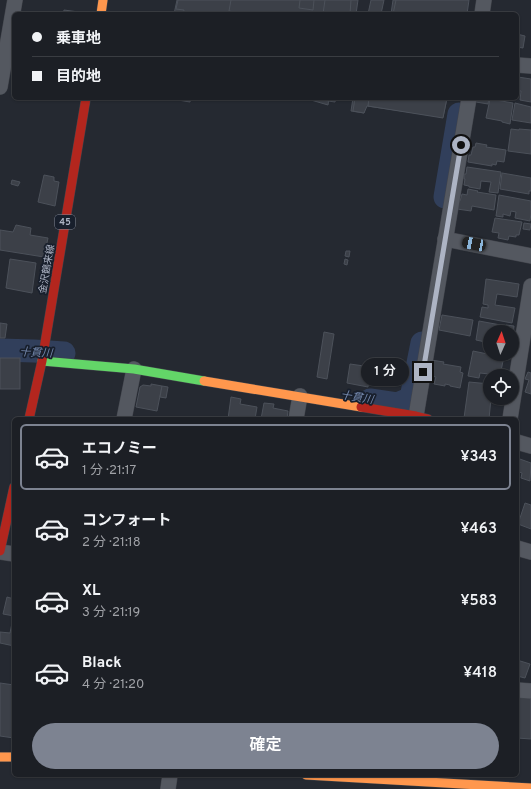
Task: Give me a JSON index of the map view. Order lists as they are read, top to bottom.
{
  "streets": {
    "street": ["45", "金沢鶴来線"]
  },
  "water": ["十貫川"],
  "north": "top",
  "page": {
    "banner": ["乗車地", "目的地"],
    "bubble": "1 分",
    "list": [
      {
        "name": "エコノミー",
        "note": "1 分 · 21:17",
        "value": "¥343"
      },
      {
        "name": "コンフォート",
        "note": "2 分 · 21:18",
        "value": "¥463"
      },
      {
        "name": "XL",
        "note": "3 分 · 21:19",
        "value": "¥583"
      },
      {
        "name": "Black",
        "note": "4 分 · 21:20",
        "value": "¥418"
      }
    ],
    "buttons": "確定"
  }
}
